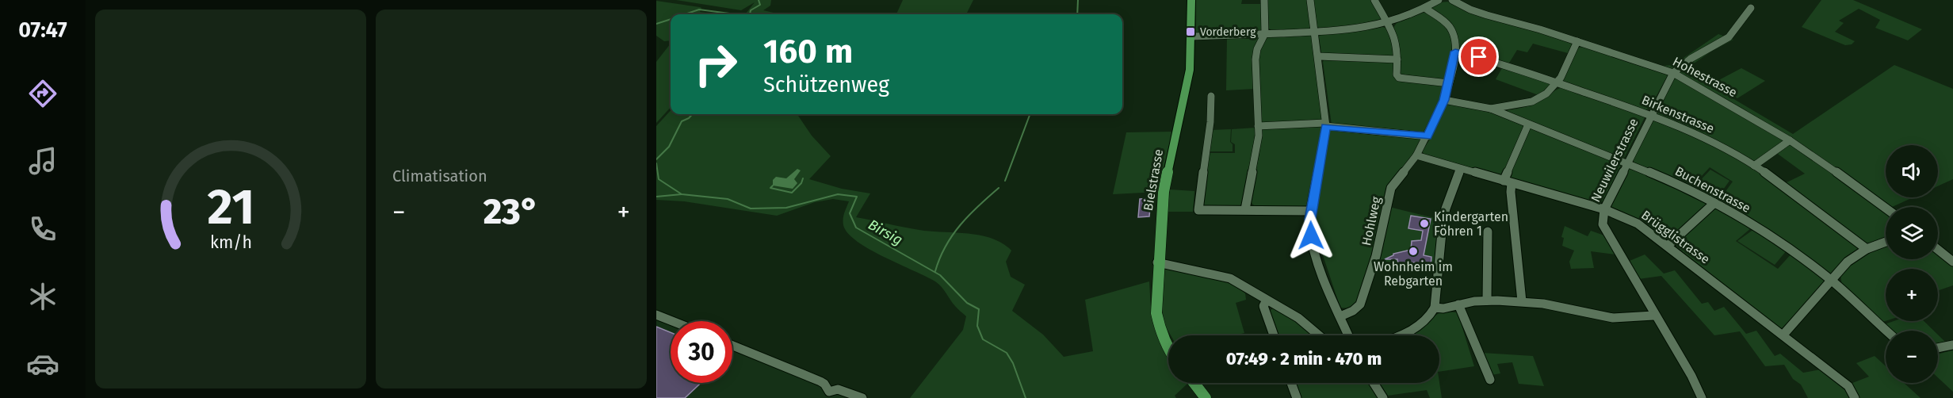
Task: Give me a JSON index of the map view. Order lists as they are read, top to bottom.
{
  "streets": {
    "main road": ["Bielstrasse"],
    "street": [
      "Hohestrasse",
      "Birkenstrasse",
      "Neuwilerstrasse",
      "Buchenstrasse",
      "Hohlweg",
      "Brügglistrasse"
    ]
  },
  "crossings": [
    ["Hohestrasse", "Neuwilerstrasse"],
    ["Birkenstrasse", "Neuwilerstrasse"],
    ["Birkenstrasse", "Hohlweg"],
    ["Neuwilerstrasse", "Buchenstrasse"],
    ["Neuwilerstrasse", "Brügglistrasse"],
    ["Hohlweg", "Brügglistrasse"]
  ],
  "water": ["Birsig"],
  "places": {
    "transit": ["Vorderberg"],
    "other": ["Kindergarten Föhren 1", "Wohnheim im Rebgarten"]
  },
  "page": {
    "tabs": "07:47",
    "tile": "Climatisation",
    "turn": ["160 m", "Schützenweg"],
    "map_buttons": ["+", "−"],
    "heat": ["−", "23°", "+"],
    "limit": "30",
    "trip": "07:49 · 2 min · 470 m",
    "gauge": ["21", "km/h"]
  }
}
